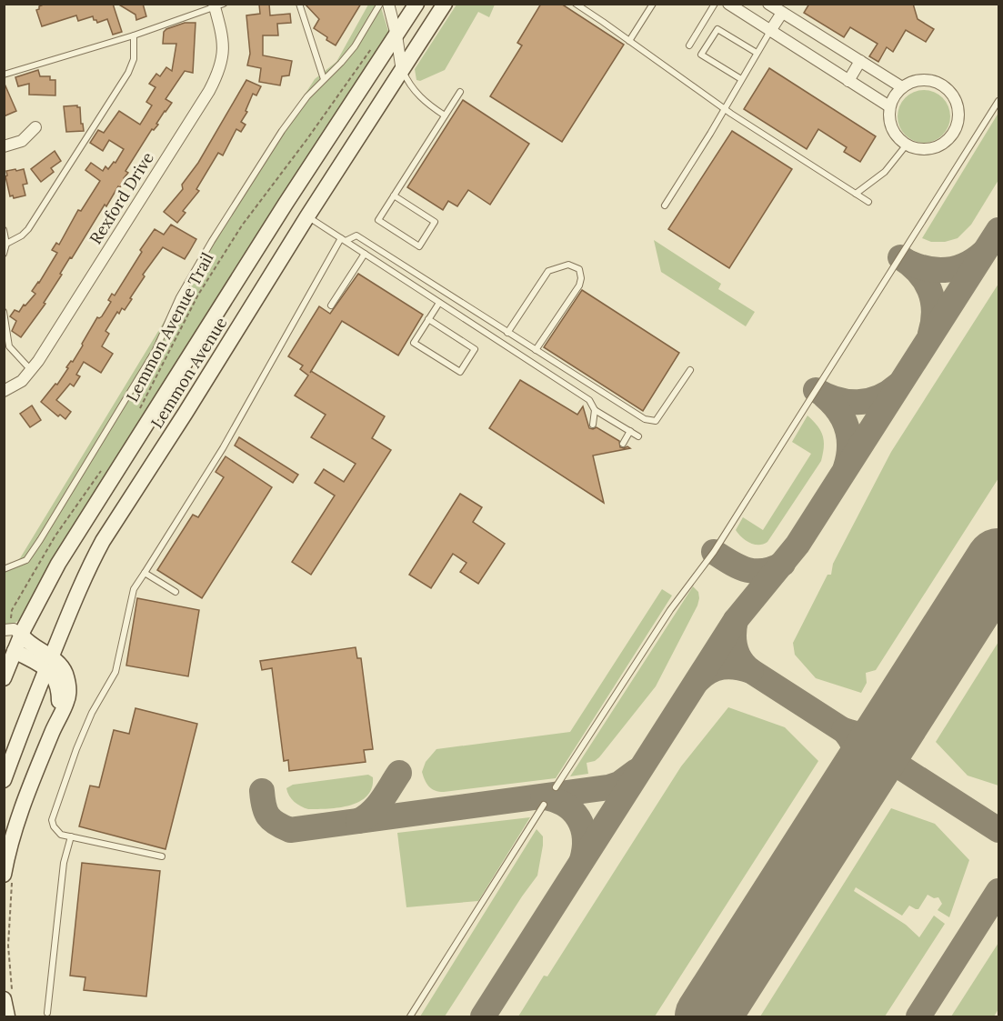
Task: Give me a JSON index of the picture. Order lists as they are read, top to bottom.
{
  "streets": {
    "main road": ["Lemmon Avenue"],
    "street": ["Rexford Drive"],
    "path": ["Lemmon Avenue Trail"]
  }
}
